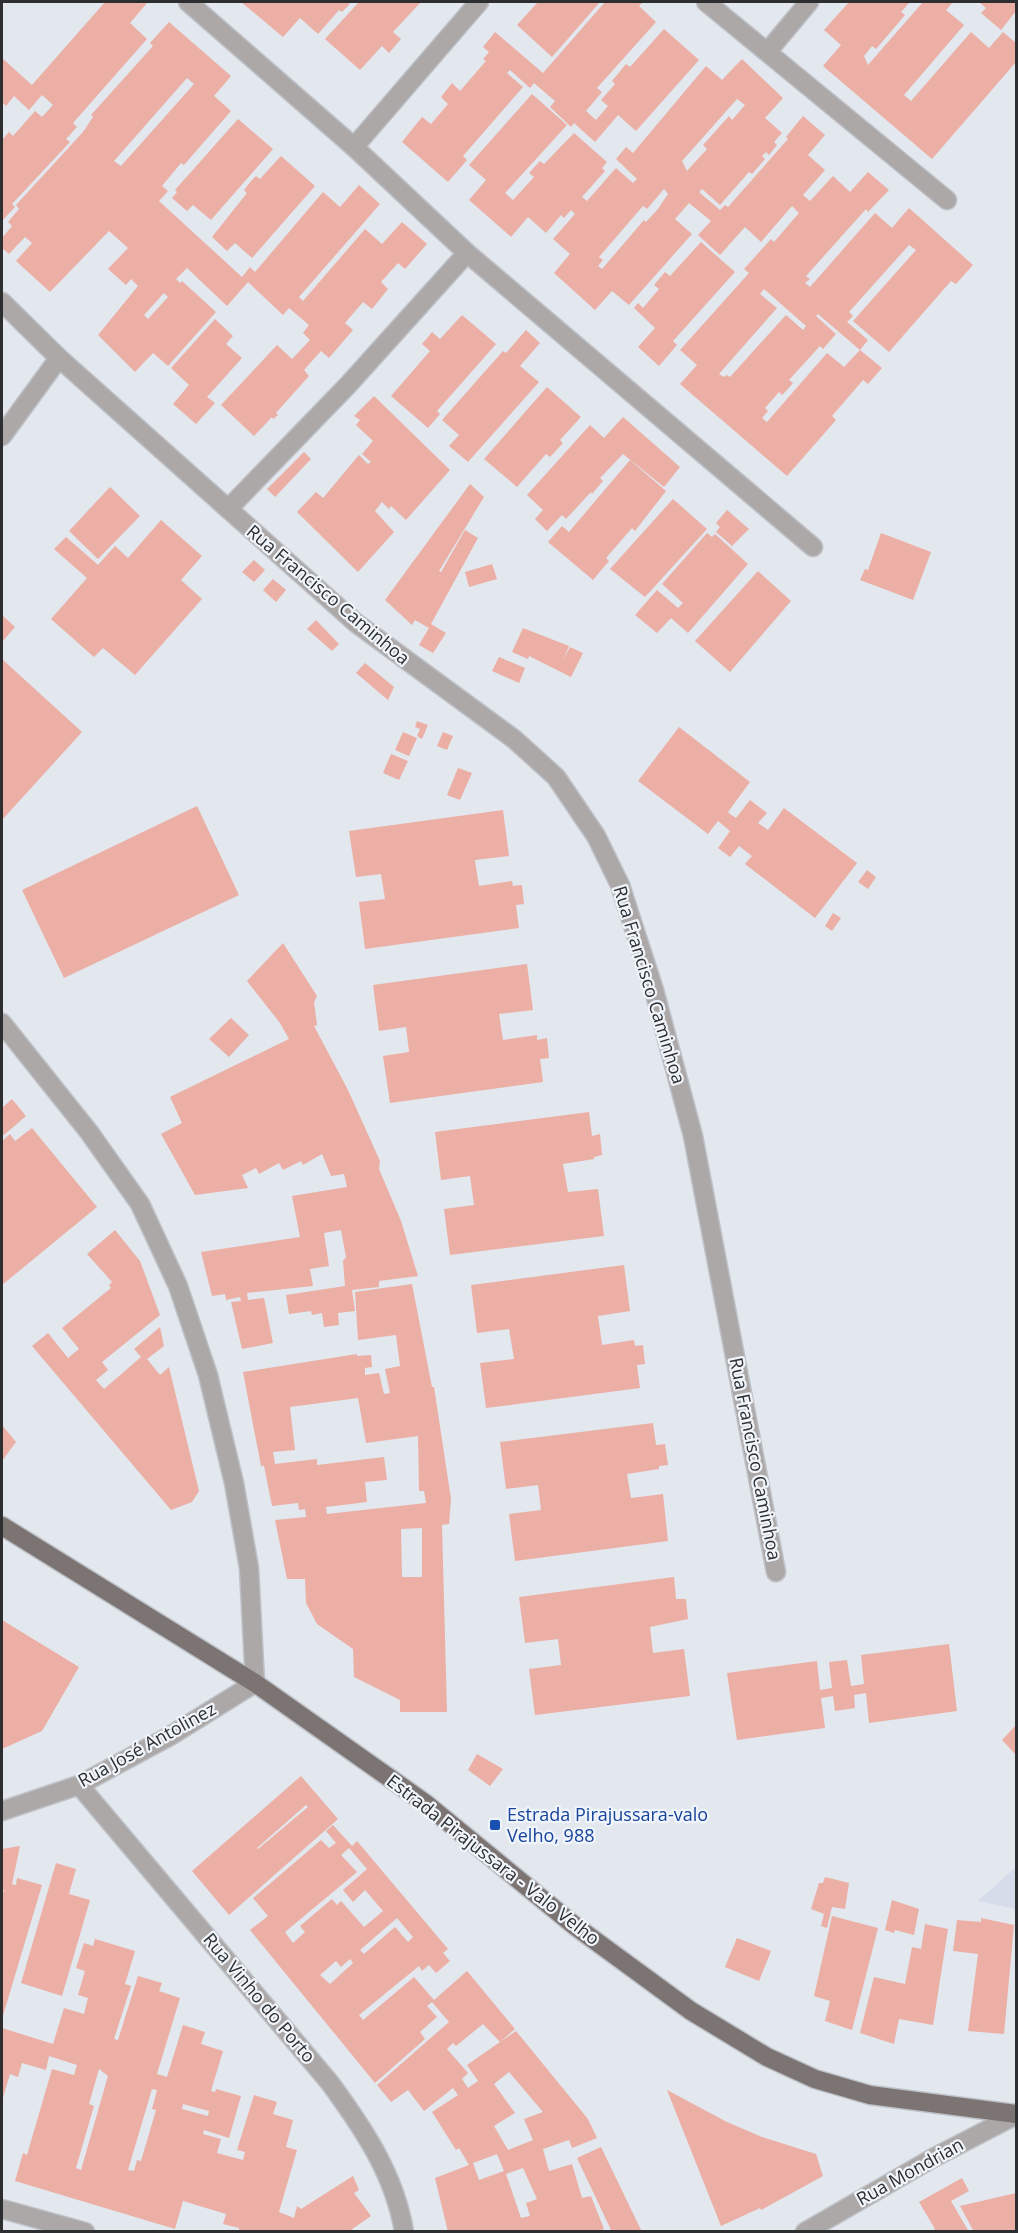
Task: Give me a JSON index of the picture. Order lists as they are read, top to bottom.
{
  "streets": {
    "main road": ["Estrada Pirajussara - Valo Velho"],
    "street": [
      "Rua Francisco Caminhoa",
      "Rua José Antolinez",
      "Rua Vinho do Porto",
      "Rua Mondrian"
    ]
  },
  "crossings": [
    ["Rua José Antolinez", "Estrada Pirajussara - Valo Velho"],
    ["Rua José Antolinez", "Rua Vinho do Porto"],
    ["Estrada Pirajussara - Valo Velho", "Rua Mondrian"]
  ],
  "places": {
    "transit": ["Estrada Pirajussara-valo Velho, 988"]
  }
}
